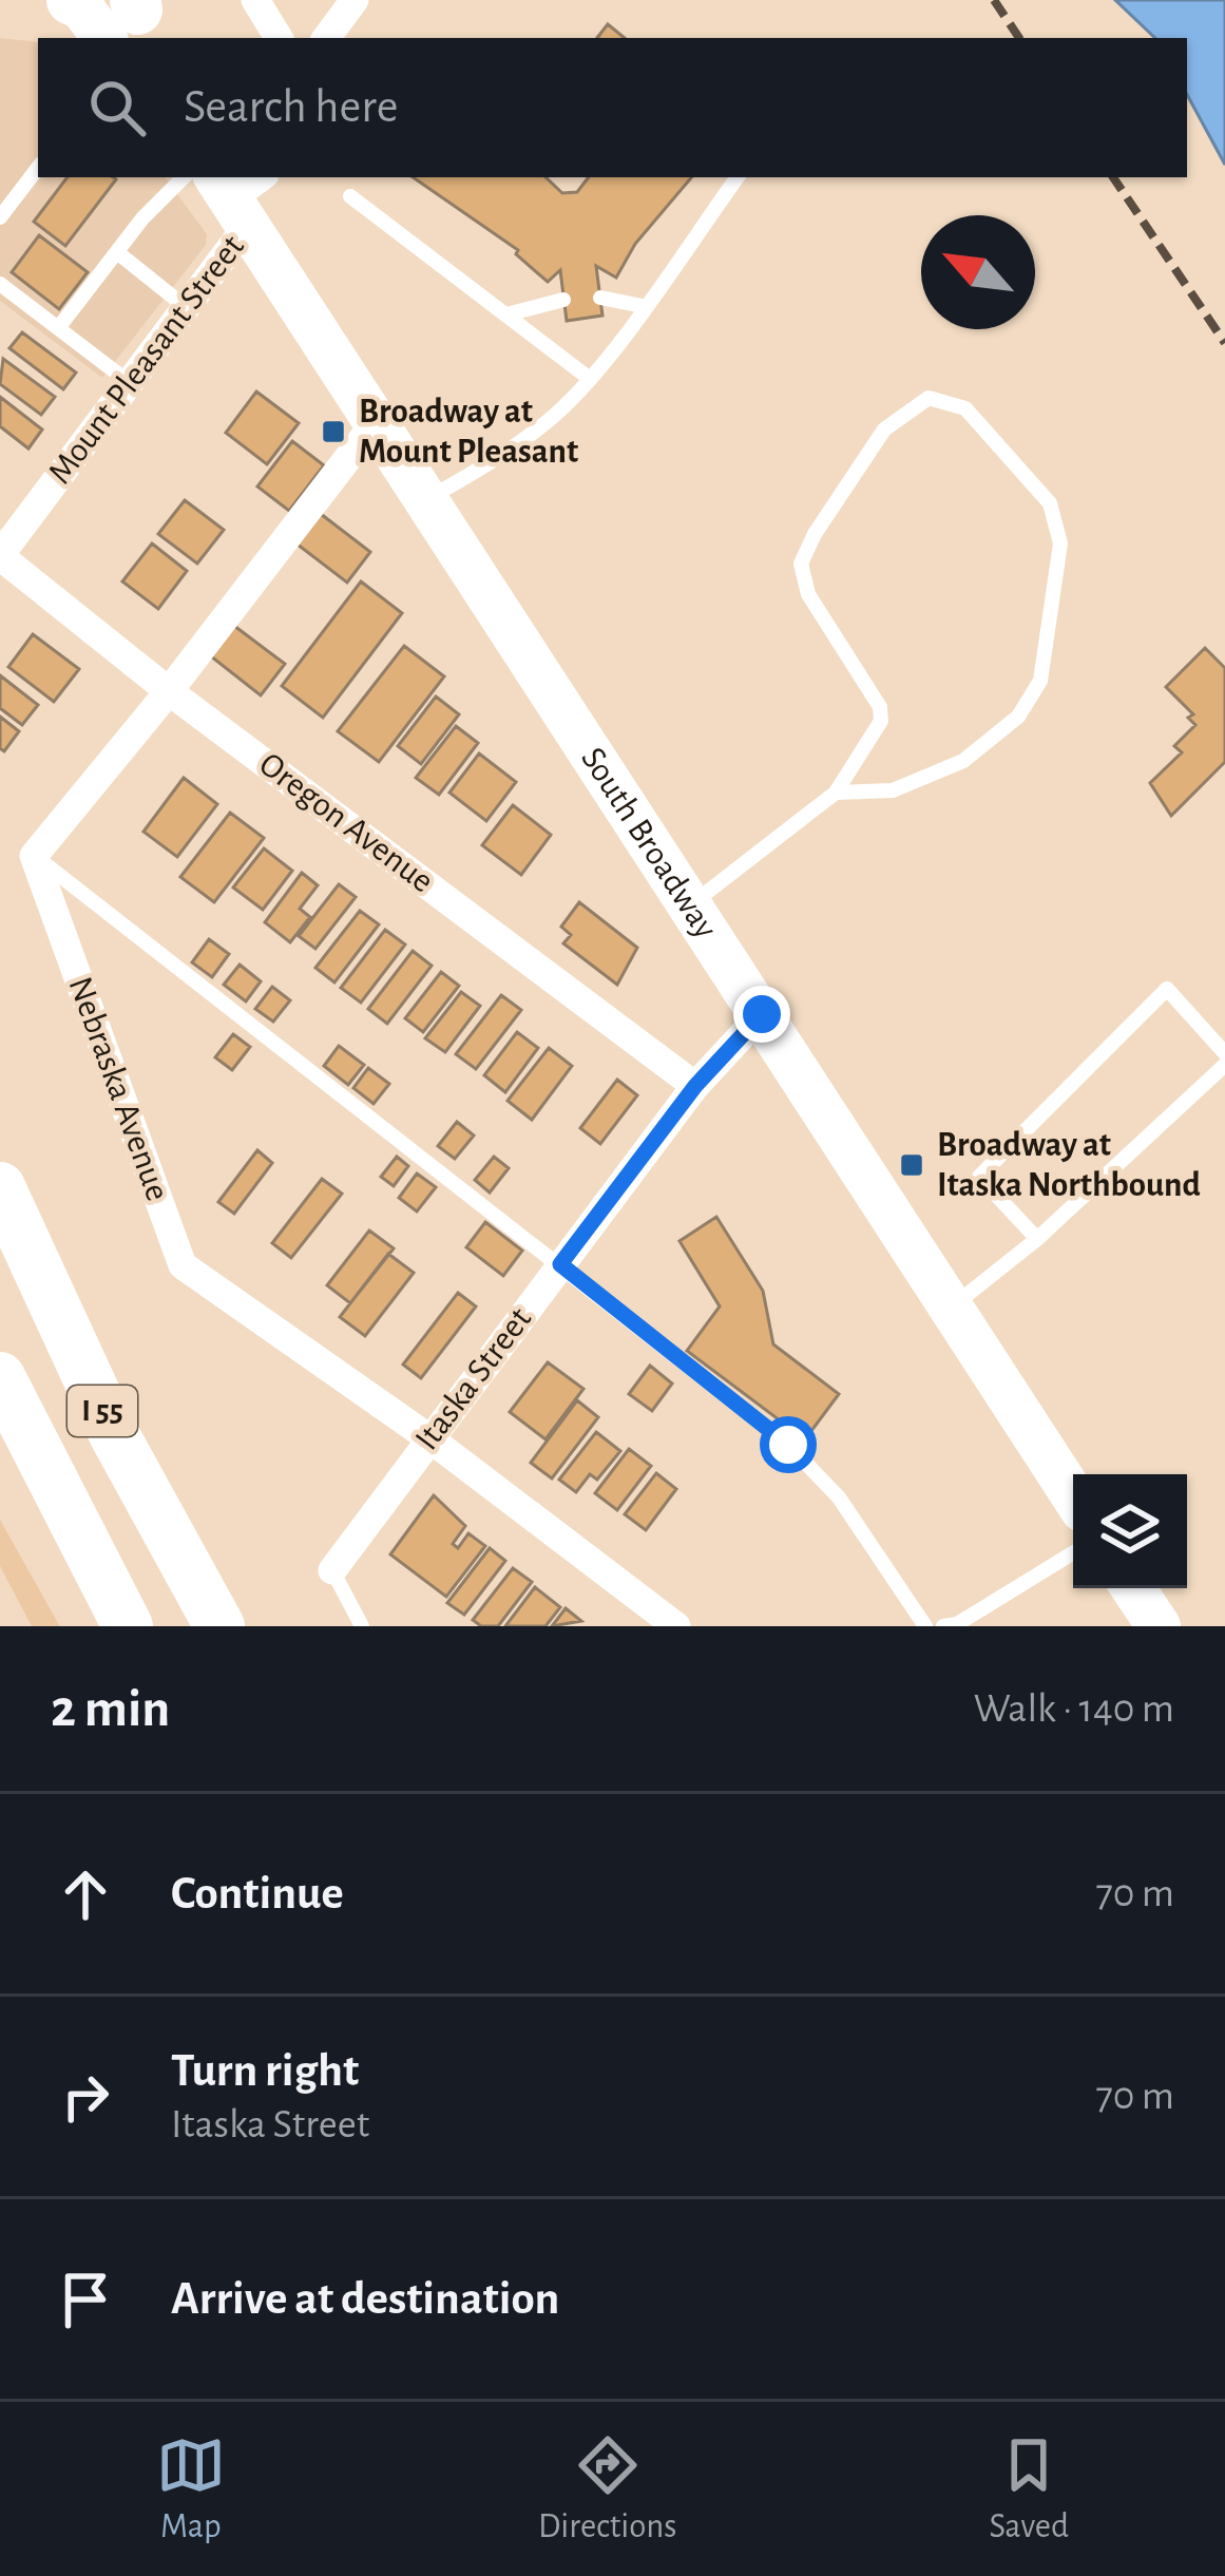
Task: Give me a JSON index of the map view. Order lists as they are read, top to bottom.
{
  "streets": {
    "highway": ["I 55"],
    "main road": ["South Broadway"],
    "street": [
      "Mount Pleasant Street",
      "Oregon Avenue",
      "Nebraska Avenue",
      "Itaska Street"
    ]
  },
  "crossings": [
    ["Mount Pleasant Street", "Oregon Avenue"],
    ["Mount Pleasant Street", "South Broadway"],
    ["Oregon Avenue", "Itaska Street"],
    ["South Broadway", "Itaska Street"],
    ["Nebraska Avenue", "Itaska Street"]
  ],
  "places": {
    "transit": ["Broadway at Mount Pleasant", "Broadway at Itaska Northbound"]
  },
  "north": "top left",
  "page": {
    "search": "Search here",
    "heading": ["2 min", "Walk · 140 m"],
    "list": [
      ["Continue", "70 m"],
      ["Turn right", "Itaska Street", "70 m"],
      "Arrive at destination"
    ],
    "nav": ["Map", "Directions", "Saved"]
  }
}
